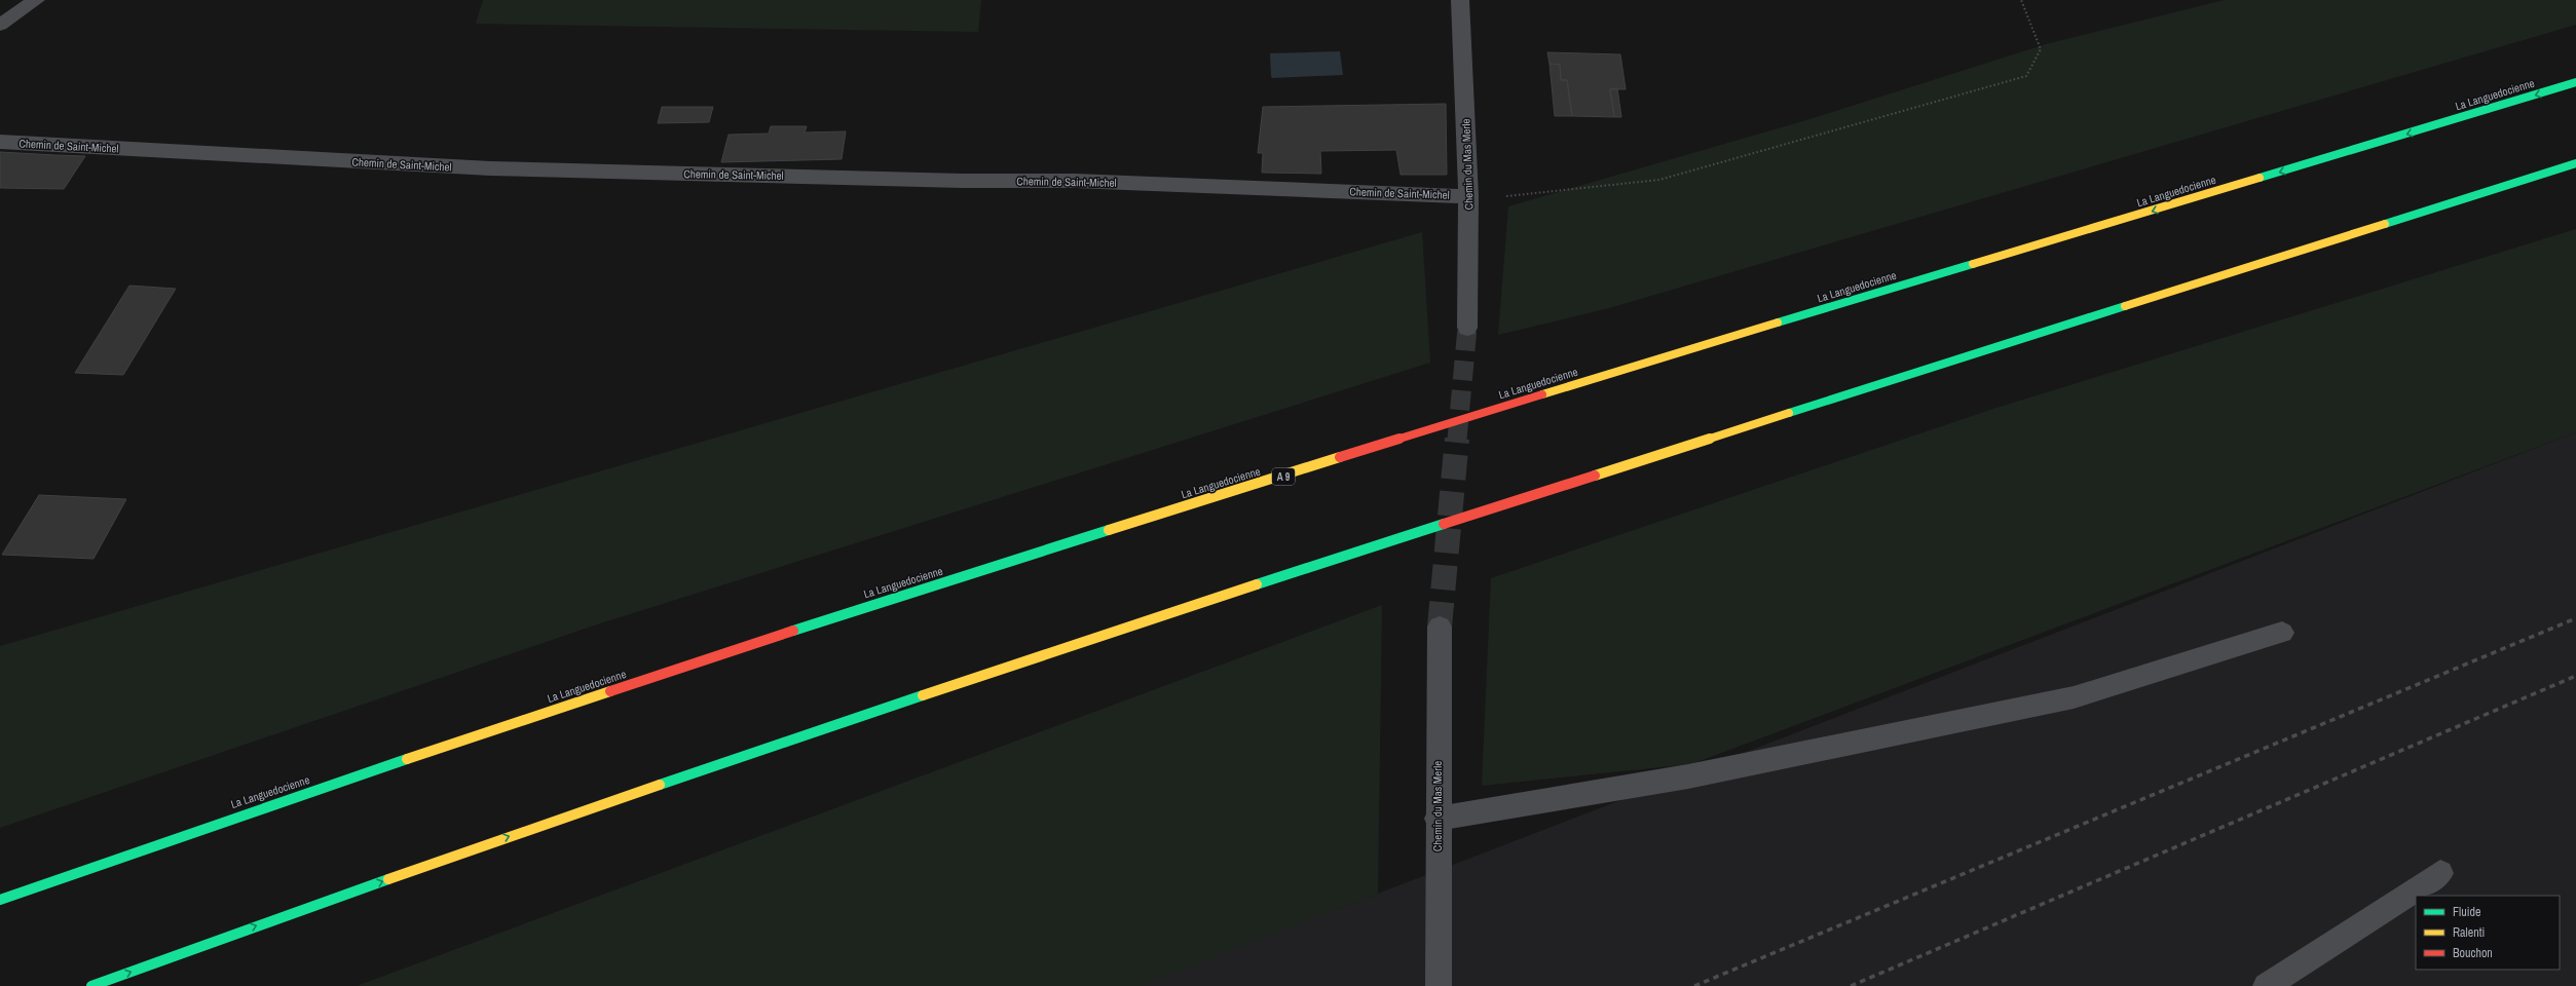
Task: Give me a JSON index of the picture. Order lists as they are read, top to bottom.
{
  "streets": {
    "highway": ["La Languedocienne", "A 9"],
    "street": ["Chemin de Saint-Michel", "Chemin du Mas Merle"]
  },
  "crossings": [
    ["Chemin de Saint-Michel", "Chemin du Mas Merle"]
  ],
  "one_way": ["La Languedocienne"],
  "legend": ["Fluide", "Ralenti", "Bouchon"]
}
